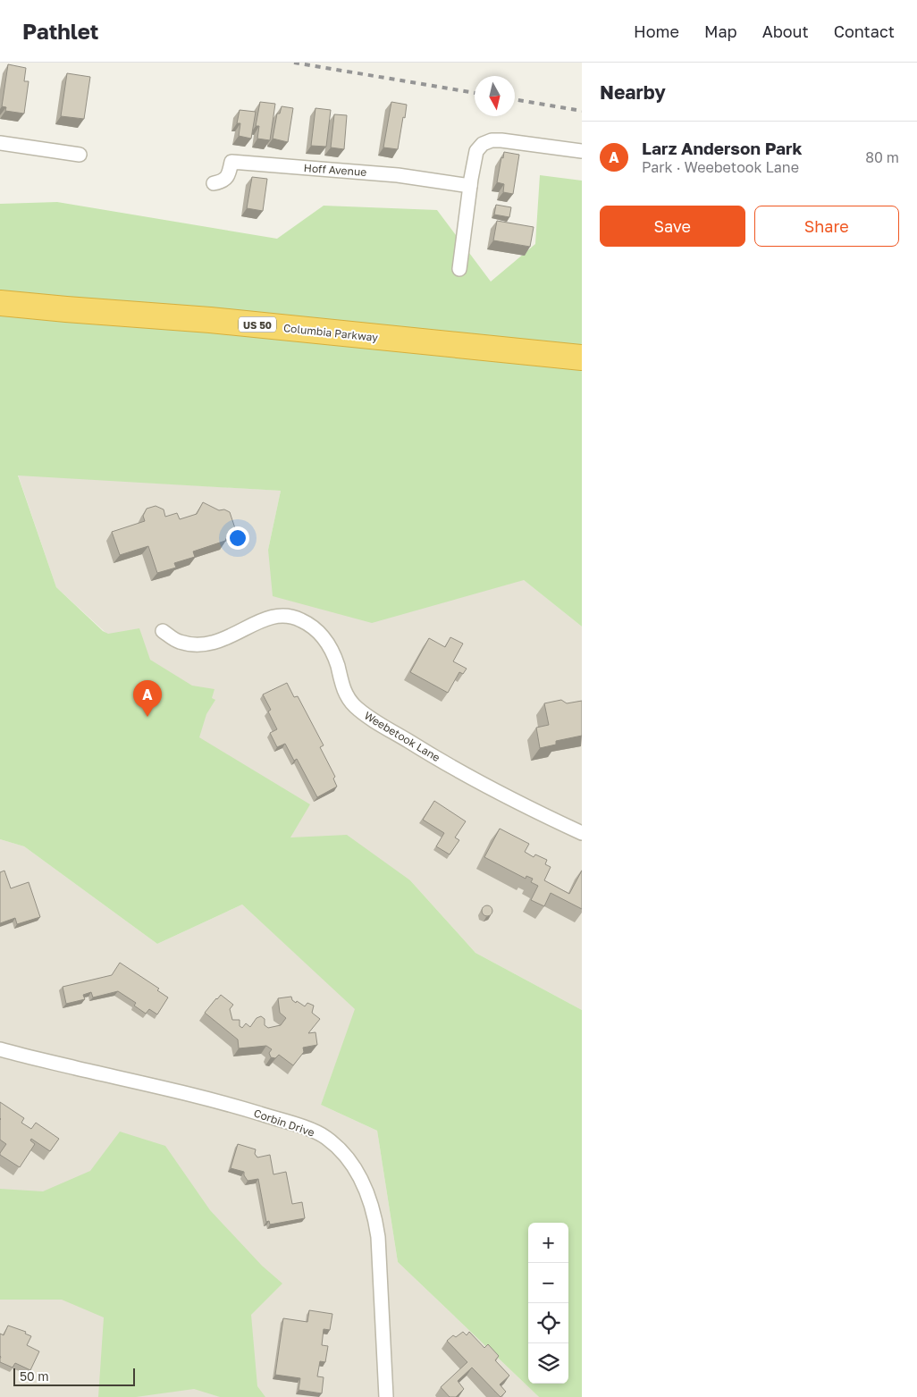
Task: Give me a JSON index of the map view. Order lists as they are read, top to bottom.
{
  "streets": {
    "highway": ["US 50", "Columbia Parkway"],
    "street": ["Hoff Avenue", "Weebetook Lane", "Corbin Drive"]
  },
  "scale_bar": "50 m",
  "north": "bottom",
  "page": {
    "header": "Pathlet",
    "nav": [
      "Home",
      "Map",
      "About",
      "Contact"
    ],
    "heading": "Nearby",
    "list": [
      {
        "mark": "A",
        "name": "Larz Anderson Park",
        "note": "Park · Weebetook Lane",
        "value": "80 m"
      }
    ],
    "buttons": ["Save", "Share"],
    "pins": "A",
    "map_buttons": ["+", "−"],
    "scale": "50 m"
  }
}
